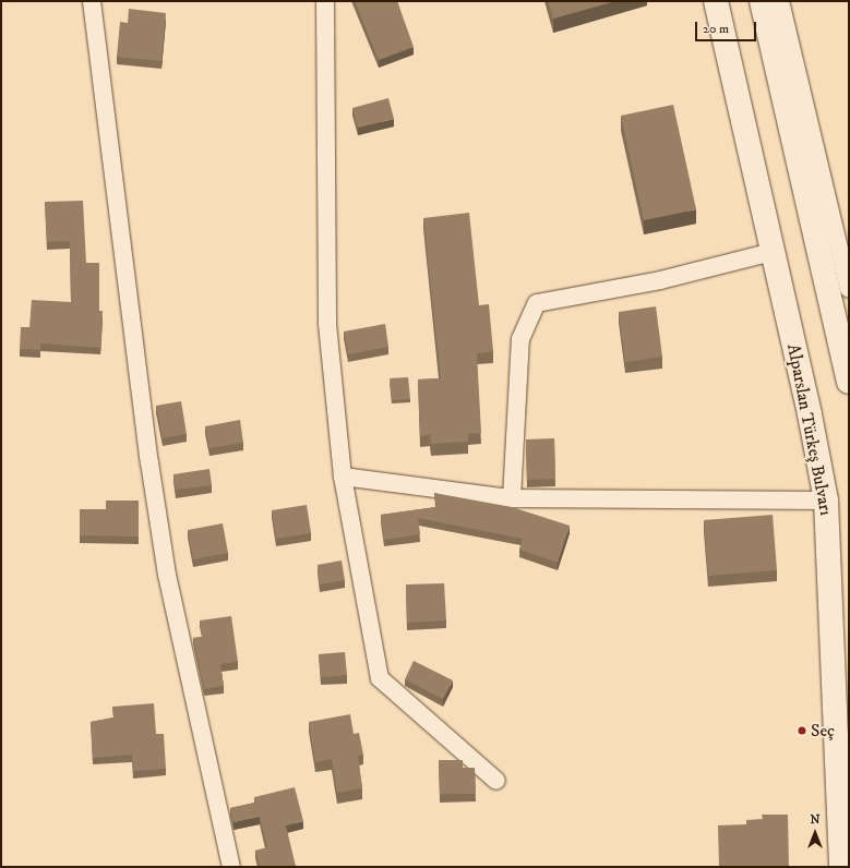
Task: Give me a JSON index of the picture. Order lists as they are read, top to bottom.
{
  "streets": {
    "main road": ["Alparslan Türkeş Bulvarı"]
  },
  "places": ["Seç"],
  "scale_bar": "20 m",
  "north": "top"
}
